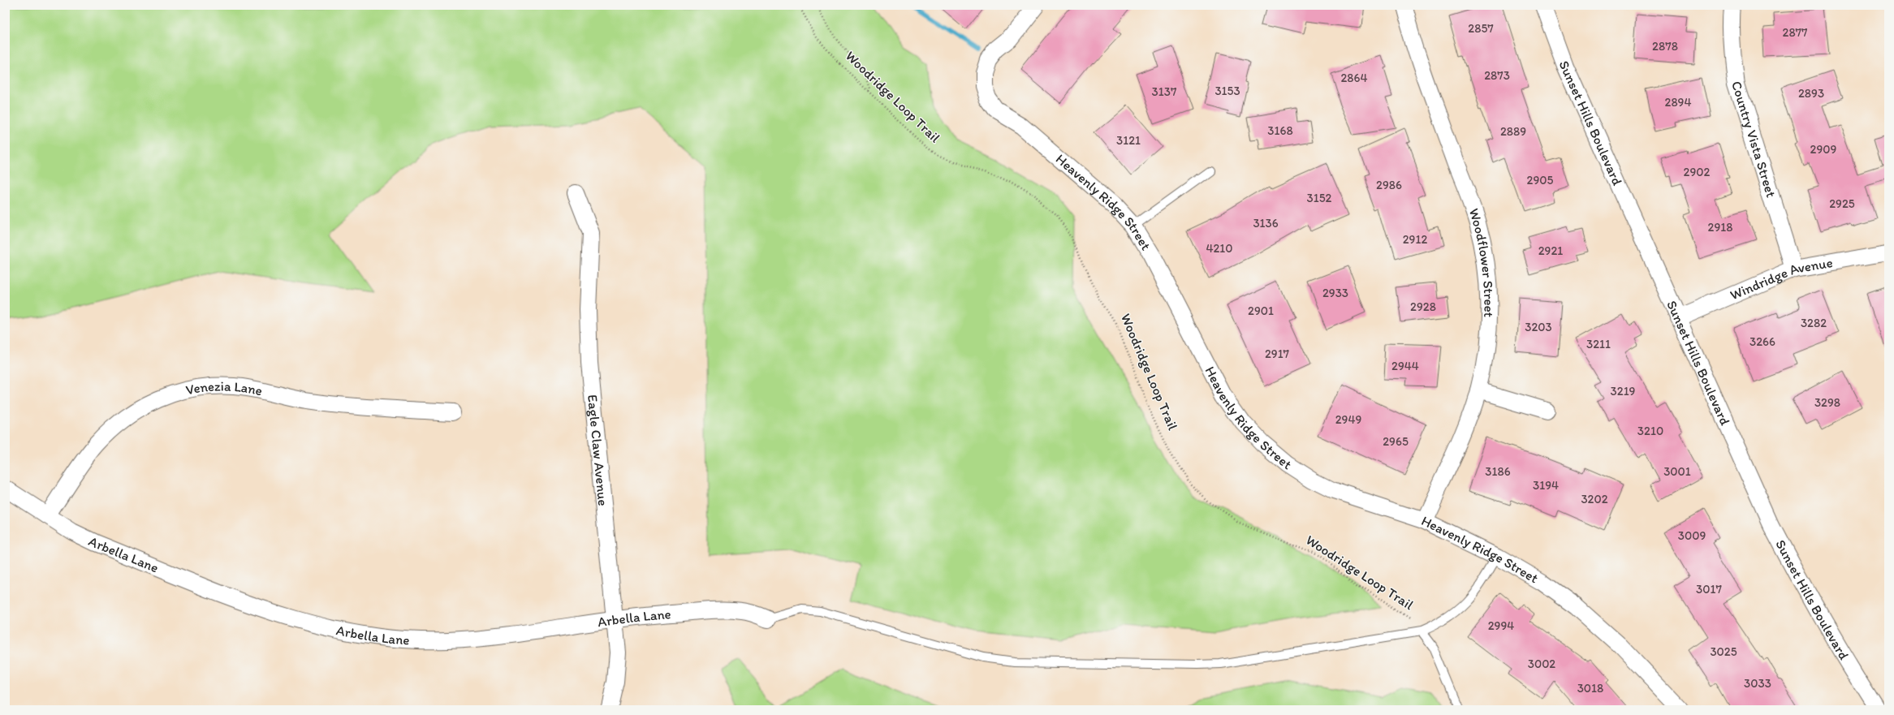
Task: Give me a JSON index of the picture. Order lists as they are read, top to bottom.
{
  "streets": {
    "street": [
      "Sunset Hills Boulevard",
      "Country Vista Street",
      "Heavenly Ridge Street",
      "Woodflower Street",
      "Windridge Avenue",
      "Venezia Lane",
      "Eagle Claw Avenue",
      "Arbella Lane"
    ],
    "path": ["Woodridge Loop Trail"]
  },
  "crossings": [
    ["Sunset Hills Boulevard", "Windridge Avenue"],
    ["Country Vista Street", "Windridge Avenue"],
    ["Heavenly Ridge Street", "Woodflower Street"],
    ["Venezia Lane", "Arbella Lane"],
    ["Eagle Claw Avenue", "Arbella Lane"]
  ],
  "house_numbers": [
    "2857",
    "2877",
    "2878",
    "2873",
    "2864",
    "3153",
    "3137",
    "2893",
    "2894",
    "3168",
    "2889",
    "3121",
    "2909",
    "2902",
    "2905",
    "2986",
    "3152",
    "2925",
    "3136",
    "2918",
    "2912",
    "4210",
    "2921",
    "2933",
    "2928",
    "2901",
    "3282",
    "3203",
    "3266",
    "3211",
    "2917",
    "2944",
    "3219",
    "3298",
    "2949",
    "3210",
    "2965",
    "3186",
    "3001",
    "3194",
    "3202",
    "3009",
    "3017",
    "2994",
    "3025",
    "3002",
    "3033",
    "3018"
  ]
}
